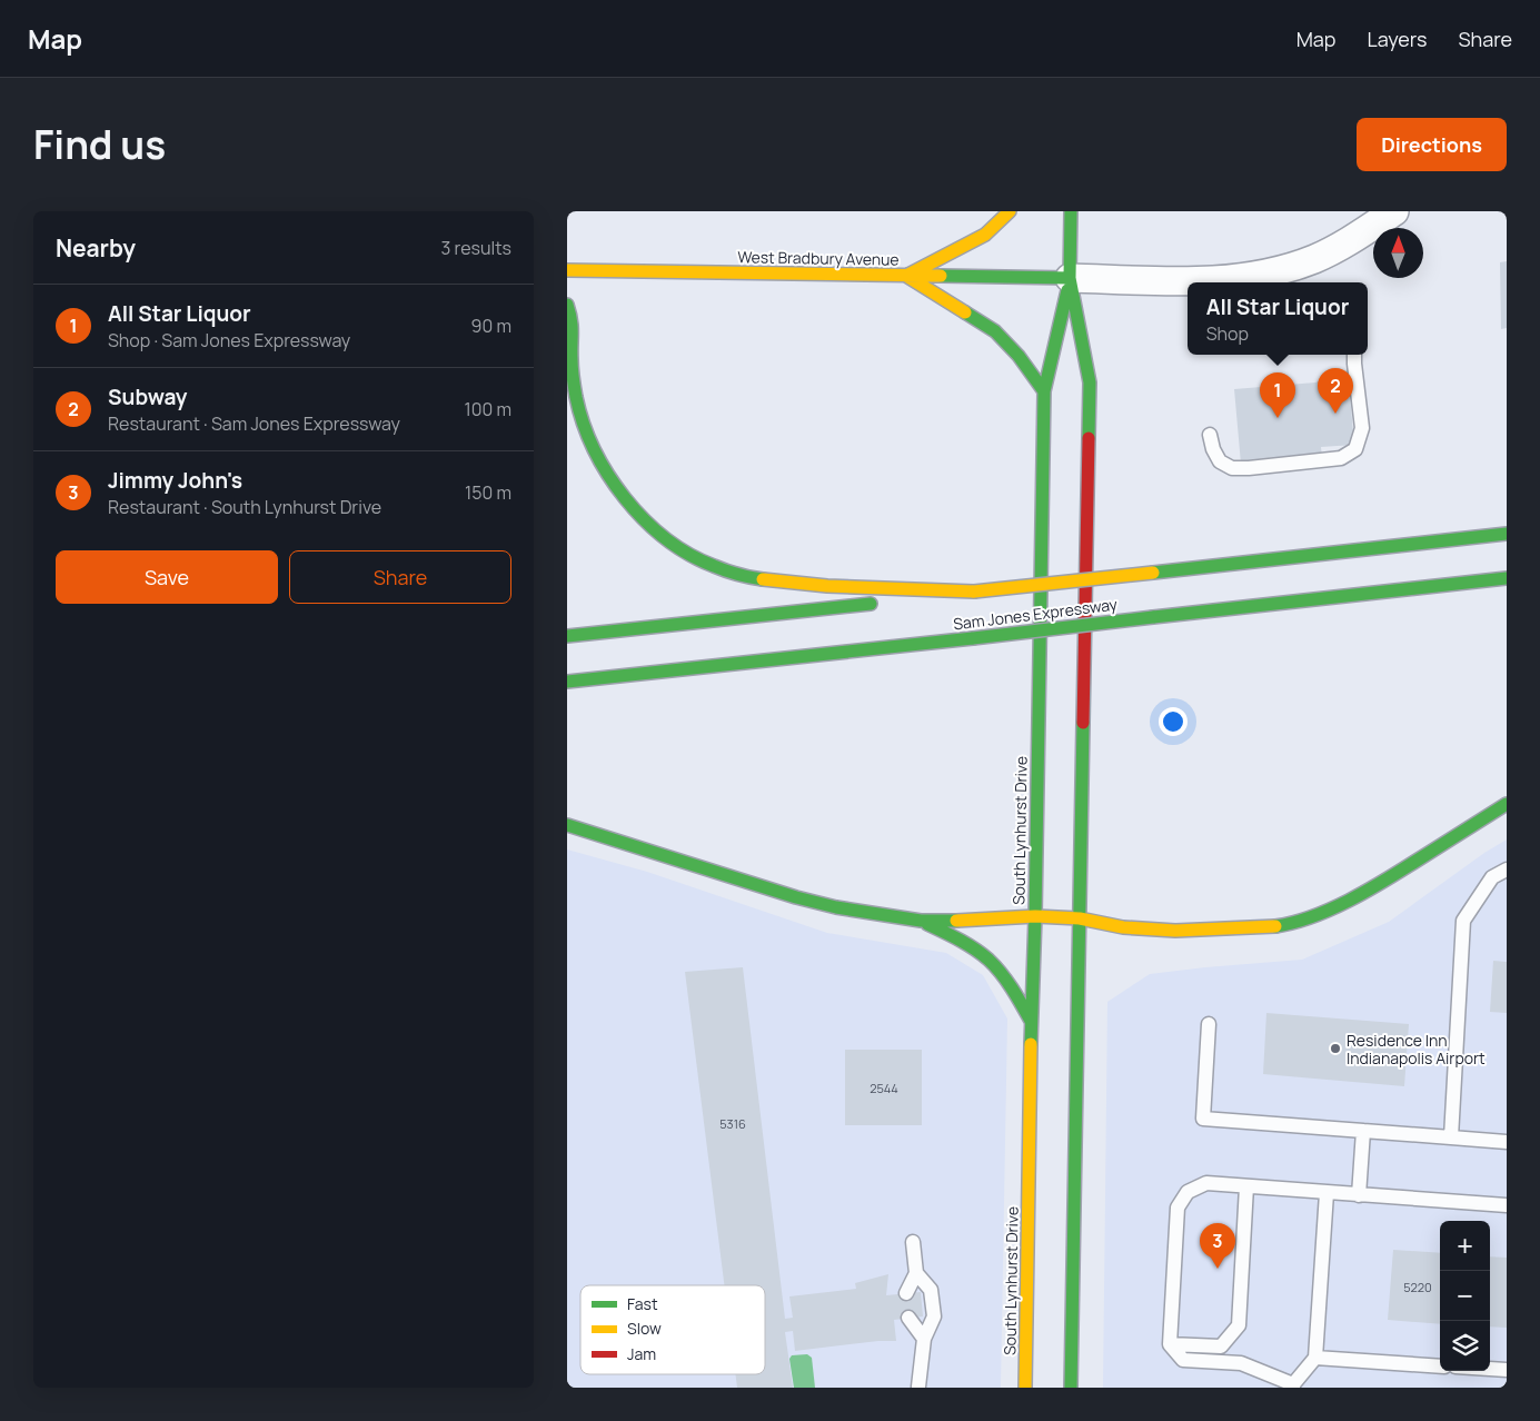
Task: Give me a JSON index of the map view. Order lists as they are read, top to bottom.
{
  "streets": {
    "main road": ["West Bradbury Avenue", "Sam Jones Expressway", "South Lynhurst Drive"]
  },
  "crossings": [
    ["West Bradbury Avenue", "South Lynhurst Drive"]
  ],
  "places": ["Residence Inn Indianapolis Airport"],
  "house_numbers": ["2544", "5316", "5220"],
  "legend": ["Fast", "Slow", "Jam"],
  "north": "top",
  "page": {
    "header": "Map",
    "nav": ["Map", "Layers", "Share"],
    "title": "Find us",
    "buttons": [
      "Directions",
      ["Save", "Share"]
    ],
    "heading": ["Nearby", "3 results"],
    "popup": ["All Star Liquor", "Shop"],
    "list": [
      {
        "mark": "1",
        "name": "All Star Liquor",
        "note": "Shop · Sam Jones Expressway",
        "value": "90 m"
      },
      {
        "mark": "2",
        "name": "Subway",
        "note": "Restaurant · Sam Jones Expressway",
        "value": "100 m"
      },
      {
        "mark": "3",
        "name": "Jimmy John's",
        "note": "Restaurant · South Lynhurst Drive",
        "value": "150 m"
      }
    ],
    "pins": ["2", "1", "3"],
    "map_buttons": ["+", "−"]
  }
}
